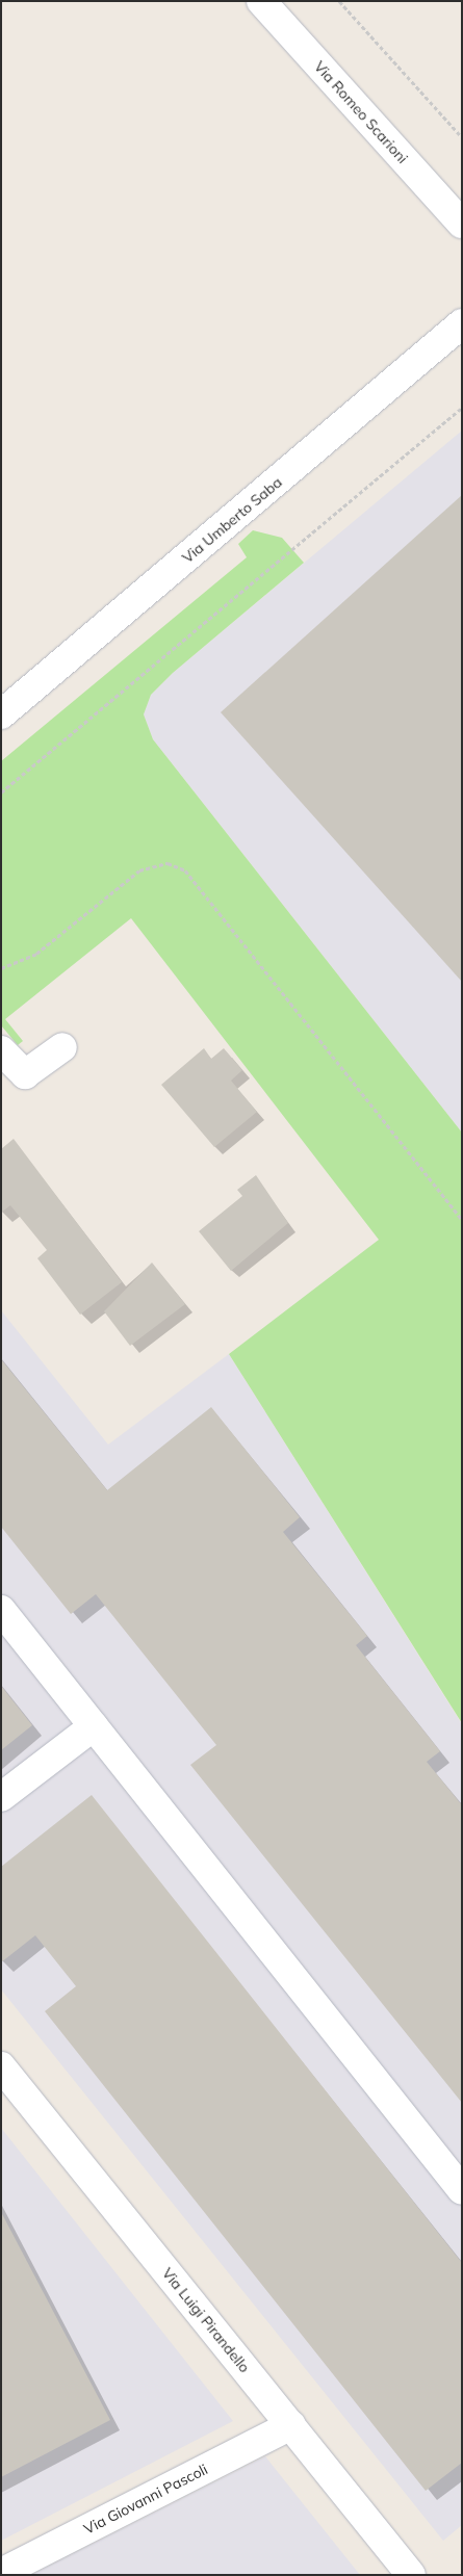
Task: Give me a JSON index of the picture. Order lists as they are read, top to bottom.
{
  "streets": {
    "street": [
      "Via Romeo Scarioni",
      "Via Umberto Saba",
      "Via Luigi Pirandello",
      "Via Giovanni Pascoli"
    ]
  },
  "crossings": [
    ["Via Luigi Pirandello", "Via Giovanni Pascoli"]
  ]
}
